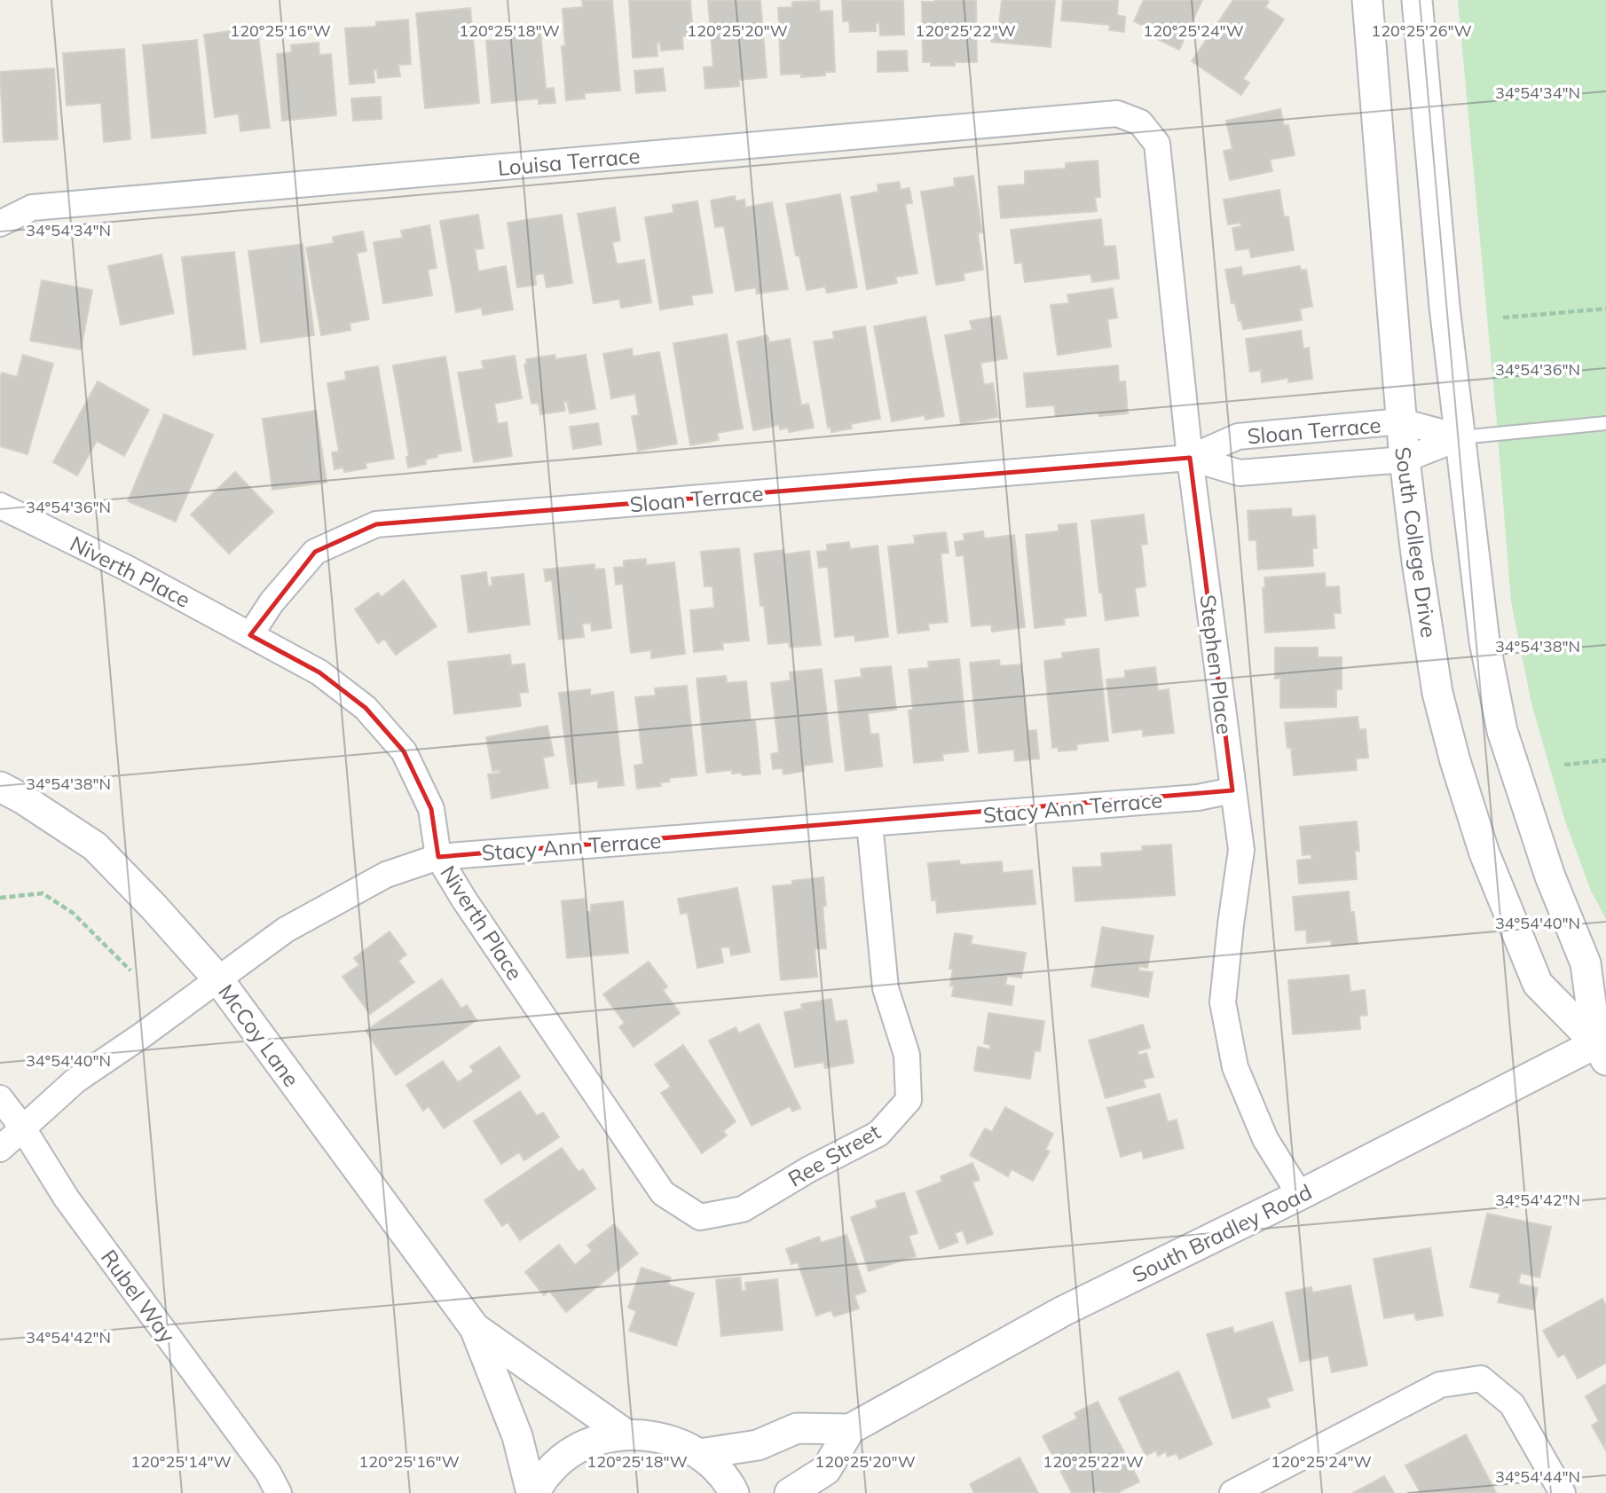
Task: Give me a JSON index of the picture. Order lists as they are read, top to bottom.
{
  "streets": {
    "street": [
      "Louisa Terrace",
      "Sloan Terrace",
      "South College Drive",
      "Niverth Place",
      "Stephen Place",
      "Stacy Ann Terrace",
      "McCoy Lane",
      "Ree Street",
      "South Bradley Road",
      "Rubel Way"
    ]
  },
  "crossings": [
    ["Louisa Terrace", "Stephen Place"],
    ["Sloan Terrace", "South College Drive"],
    ["Sloan Terrace", "Niverth Place"],
    ["Sloan Terrace", "Stephen Place"],
    ["South College Drive", "South Bradley Road"],
    ["Niverth Place", "Stacy Ann Terrace"],
    ["Niverth Place", "Ree Street"],
    ["Stephen Place", "Stacy Ann Terrace"],
    ["Stephen Place", "South Bradley Road"],
    ["Stacy Ann Terrace", "McCoy Lane"],
    ["Stacy Ann Terrace", "Ree Street"],
    ["Stacy Ann Terrace", "Rubel Way"]
  ],
  "coordinates": [
    "120°25'18\"W",
    "120°25'22\"W",
    "120°25'16\"W",
    "120°25'20\"W",
    "120°25'24\"W",
    "120°25'26\"W",
    "34°54'34\"N",
    "34°54'36\"N",
    "34°54'38\"N",
    "34°54'40\"N",
    "34°54'42\"N",
    "120°25'14\"W",
    "34°54'44\"N"
  ]
}
